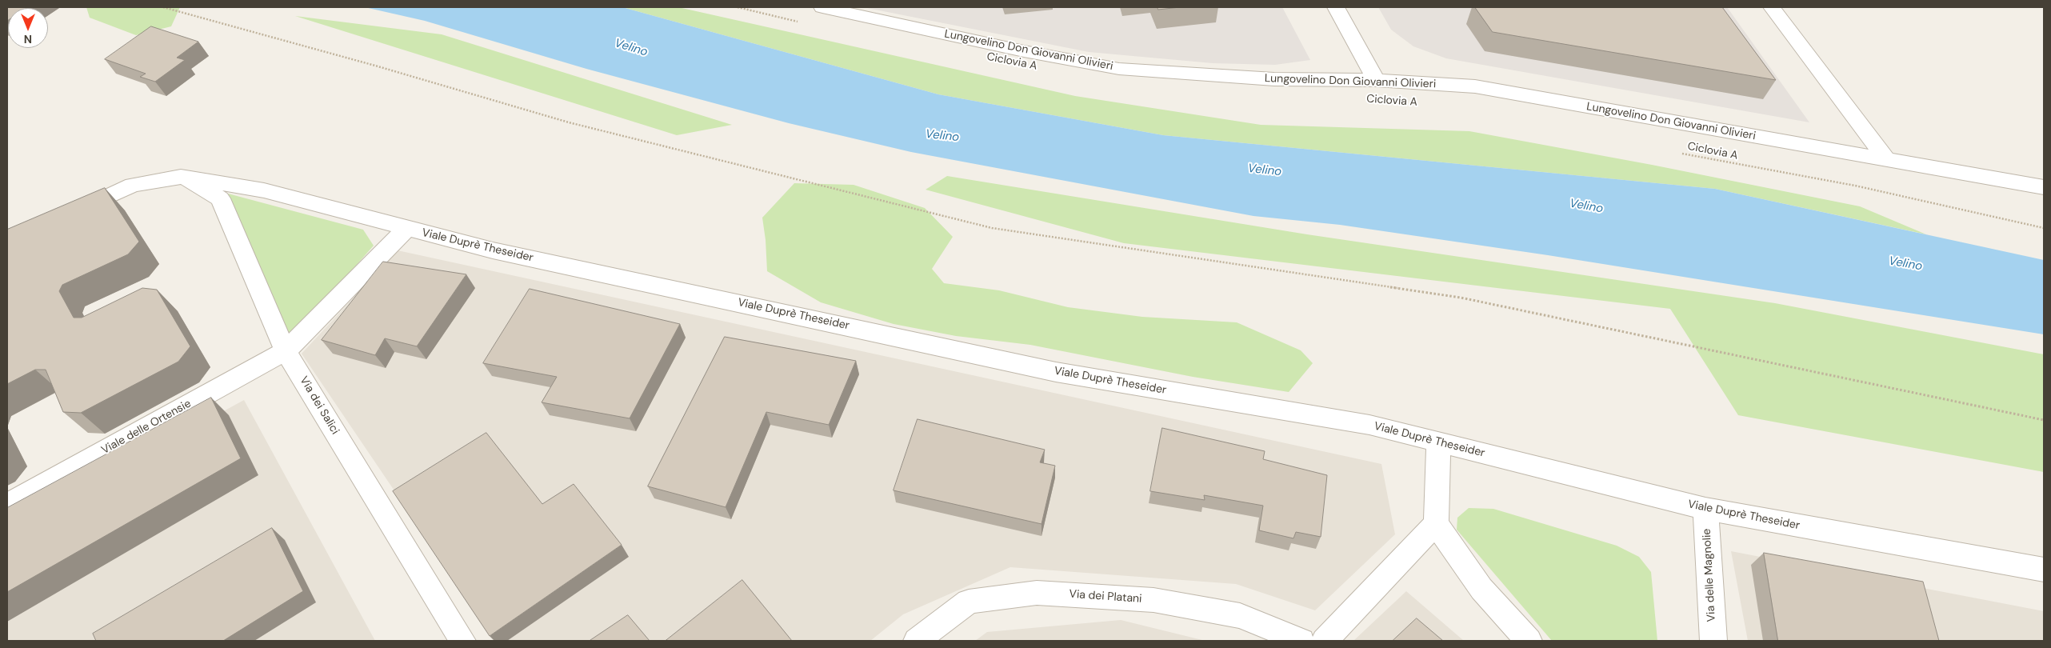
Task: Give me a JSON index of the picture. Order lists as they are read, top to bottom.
{
  "streets": {
    "street": [
      "Lungovelino Don Giovanni Olivieri",
      "Viale Duprè Theseider",
      "Via dei Salici",
      "Viale delle Ortensie",
      "Via delle Magnolie",
      "Via dei Platani"
    ],
    "path": ["Ciclovia A"]
  },
  "crossings": [
    ["Viale Duprè Theseider", "Via dei Salici"],
    ["Viale Duprè Theseider", "Viale delle Ortensie"],
    ["Viale Duprè Theseider", "Via delle Magnolie"],
    ["Via dei Salici", "Viale delle Ortensie"]
  ],
  "water": ["Velino"],
  "north": "bottom"
}
